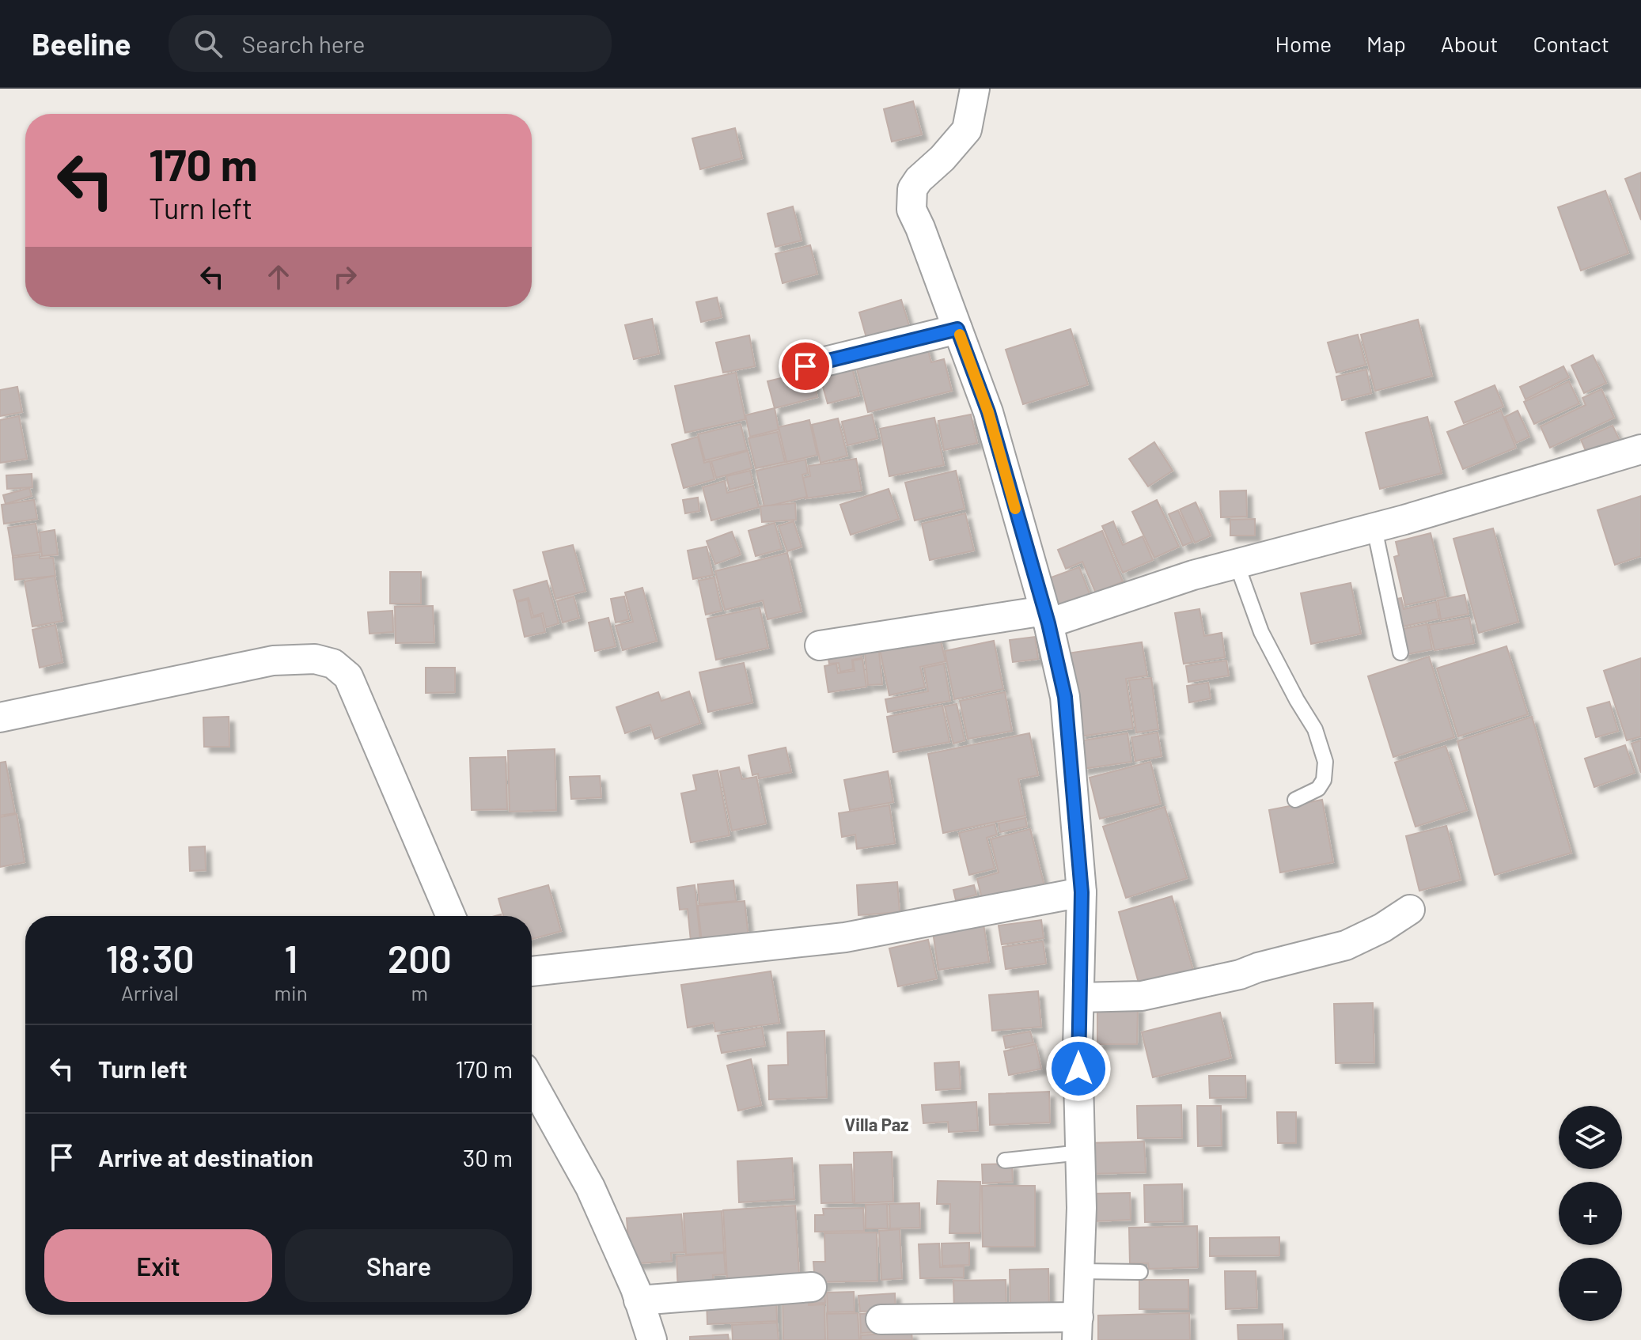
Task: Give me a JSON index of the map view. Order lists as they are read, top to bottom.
{
  "districts": ["Villa Paz"],
  "page": {
    "header": "Beeline",
    "search": "Search here",
    "nav": [
      "Home",
      "Map",
      "About",
      "Contact"
    ],
    "turn": ["170 m", "Turn left"],
    "eta": [
      "18:30",
      "Arrival",
      "1",
      "min",
      "200",
      "m"
    ],
    "list": [
      {
        "name": "Turn left",
        "value": "170 m"
      },
      {
        "name": "Arrive at destination",
        "value": "30 m"
      }
    ],
    "map_buttons": ["+", "−"],
    "buttons": ["Exit", "Share"]
  }
}
